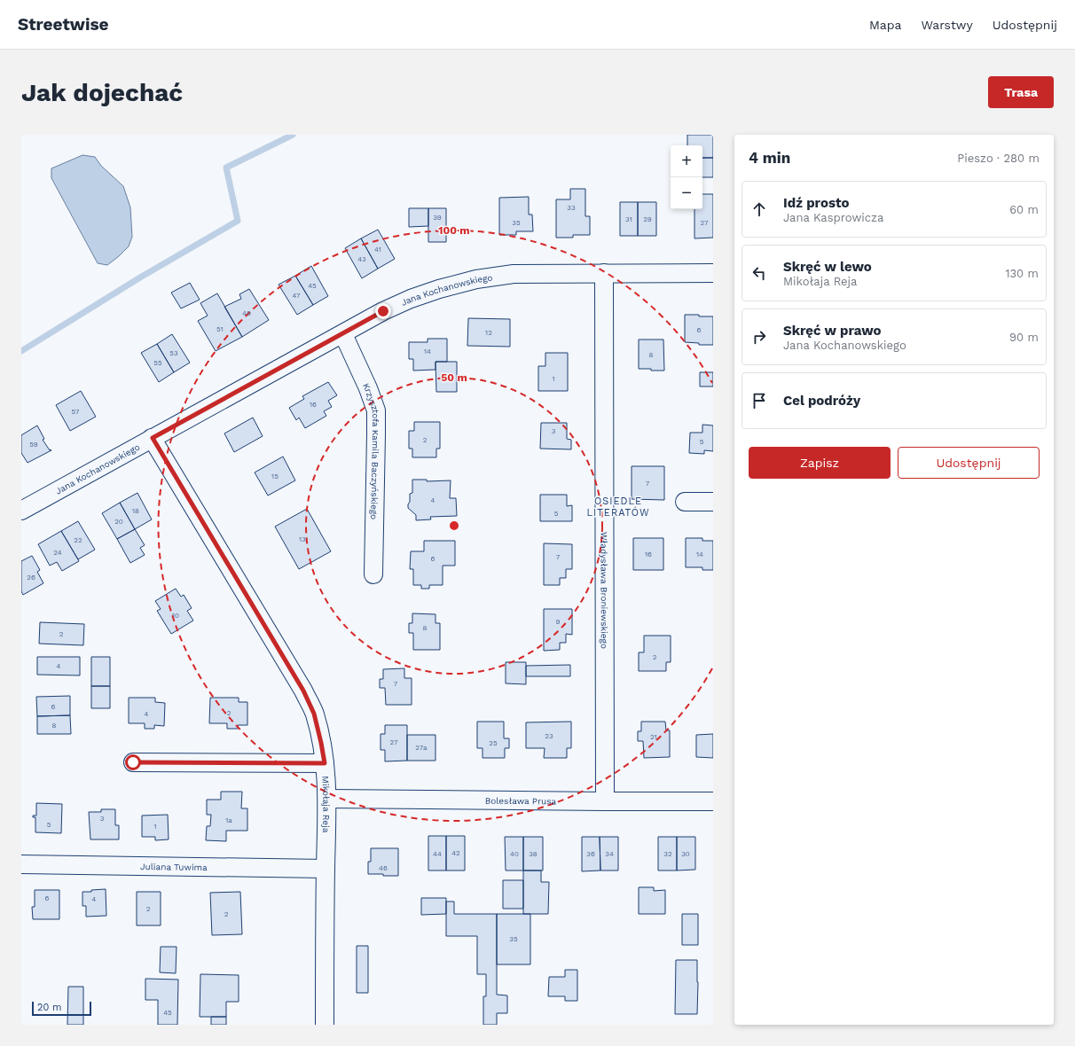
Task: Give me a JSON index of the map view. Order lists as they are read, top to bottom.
{
  "streets": {
    "street": [
      "Jana Kochanowskiego",
      "Krzysztofa Kamila Baczyńskiego",
      "Władysława Broniewskiego",
      "Bolesława Prusa",
      "Mikołaja Reja",
      "Juliana Tuwima"
    ]
  },
  "crossings": [
    ["Jana Kochanowskiego", "Krzysztofa Kamila Baczyńskiego"],
    ["Jana Kochanowskiego", "Władysława Broniewskiego"],
    ["Jana Kochanowskiego", "Mikołaja Reja"],
    ["Władysława Broniewskiego", "Bolesława Prusa"],
    ["Bolesława Prusa", "Mikołaja Reja"],
    ["Mikołaja Reja", "Juliana Tuwima"]
  ],
  "districts": ["OSIEDLE LITERATÓW"],
  "house_numbers": [
    "33",
    "39",
    "31",
    "29",
    "35",
    "27",
    "41",
    "43",
    "45",
    "47",
    "49",
    "51",
    "6",
    "12",
    "14",
    "53",
    "8",
    "55",
    "1",
    "16",
    "57",
    "3",
    "2",
    "5",
    "59",
    "15",
    "7",
    "4",
    "18",
    "5",
    "20",
    "13",
    "22",
    "24",
    "16",
    "14",
    "7",
    "6",
    "26",
    "10",
    "9",
    "8",
    "2",
    "2",
    "4",
    "7",
    "6",
    "2",
    "4",
    "8",
    "23",
    "21",
    "27",
    "25",
    "27a",
    "3",
    "1a",
    "5",
    "1",
    "42",
    "44",
    "40",
    "38",
    "36",
    "34",
    "32",
    "30",
    "46",
    "6",
    "4",
    "2",
    "2",
    "35",
    "45"
  ],
  "scale_bar": "20 m",
  "page": {
    "header": "Streetwise",
    "nav": ["Mapa", "Warstwy", "Udostępnij"],
    "buttons": [
      "Trasa",
      ["Zapisz", "Udostępnij"]
    ],
    "title": "Jak dojechać",
    "heading": ["4 min", "Pieszo · 280 m"],
    "map_buttons": ["+", "−"],
    "list": [
      ["Idź prosto", "Jana Kasprowicza", "60 m"],
      ["Skręć w lewo", "Mikołaja Reja", "130 m"],
      ["Skręć w prawo", "Jana Kochanowskiego", "90 m"],
      "Cel podróży"
    ],
    "scale": "20 m"
  },
  "rings": ["100 m", "50 m"]
}
